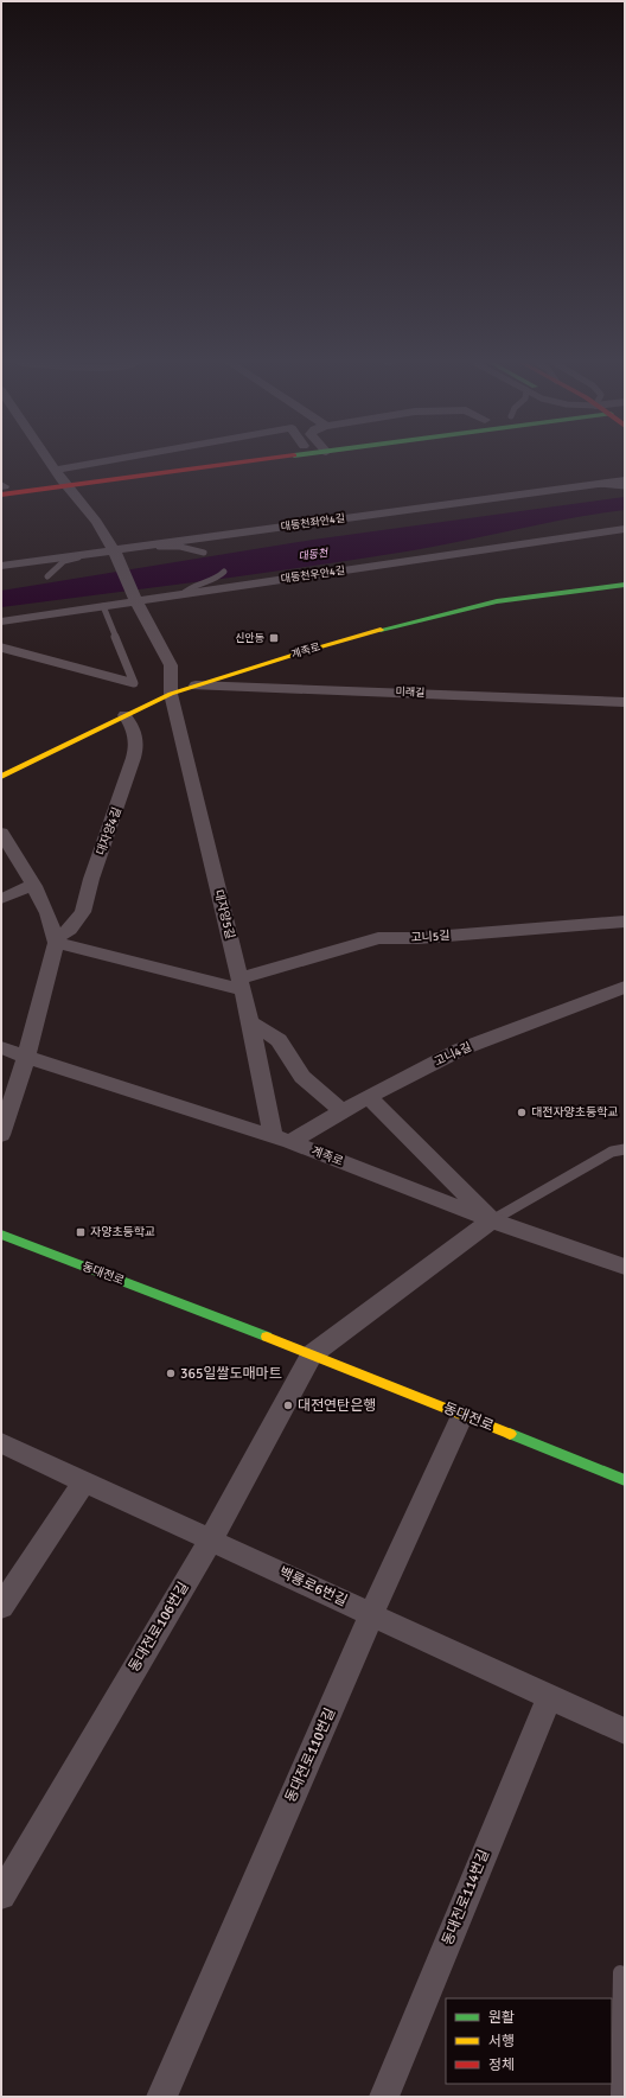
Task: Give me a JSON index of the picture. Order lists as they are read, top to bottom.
{
  "streets": {
    "main road": ["계족로", "동대전로"],
    "street": [
      "대동천좌안4길",
      "대동천우안4길",
      "미래길",
      "대자양4길",
      "대자양5길",
      "고니5길",
      "고니4길",
      "백룡로6번길",
      "동대전로106번길",
      "동대전로110번길",
      "동대전로114번길"
    ]
  },
  "crossings": [
    ["대동천좌안4길", "대자양5길"],
    ["대동천우안4길", "대자양5길"],
    ["계족로", "미래길"],
    ["계족로", "대자양4길"],
    ["계족로", "대자양5길"],
    ["계족로", "고니4길"],
    ["대자양5길", "고니5길"],
    ["대자양5길", "고니4길"],
    ["동대전로", "동대전로106번길"],
    ["동대전로", "동대전로110번길"],
    ["백룡로6번길", "동대전로106번길"],
    ["백룡로6번길", "동대전로110번길"],
    ["백룡로6번길", "동대전로114번길"]
  ],
  "water": ["대동천"],
  "places": {
    "transit": ["신안동", "자양초등학교"],
    "other": ["대전자양초등학교", "365일쌀도매마트", "대전연탄은행"]
  },
  "legend": ["원활", "서행", "정체"]
}
